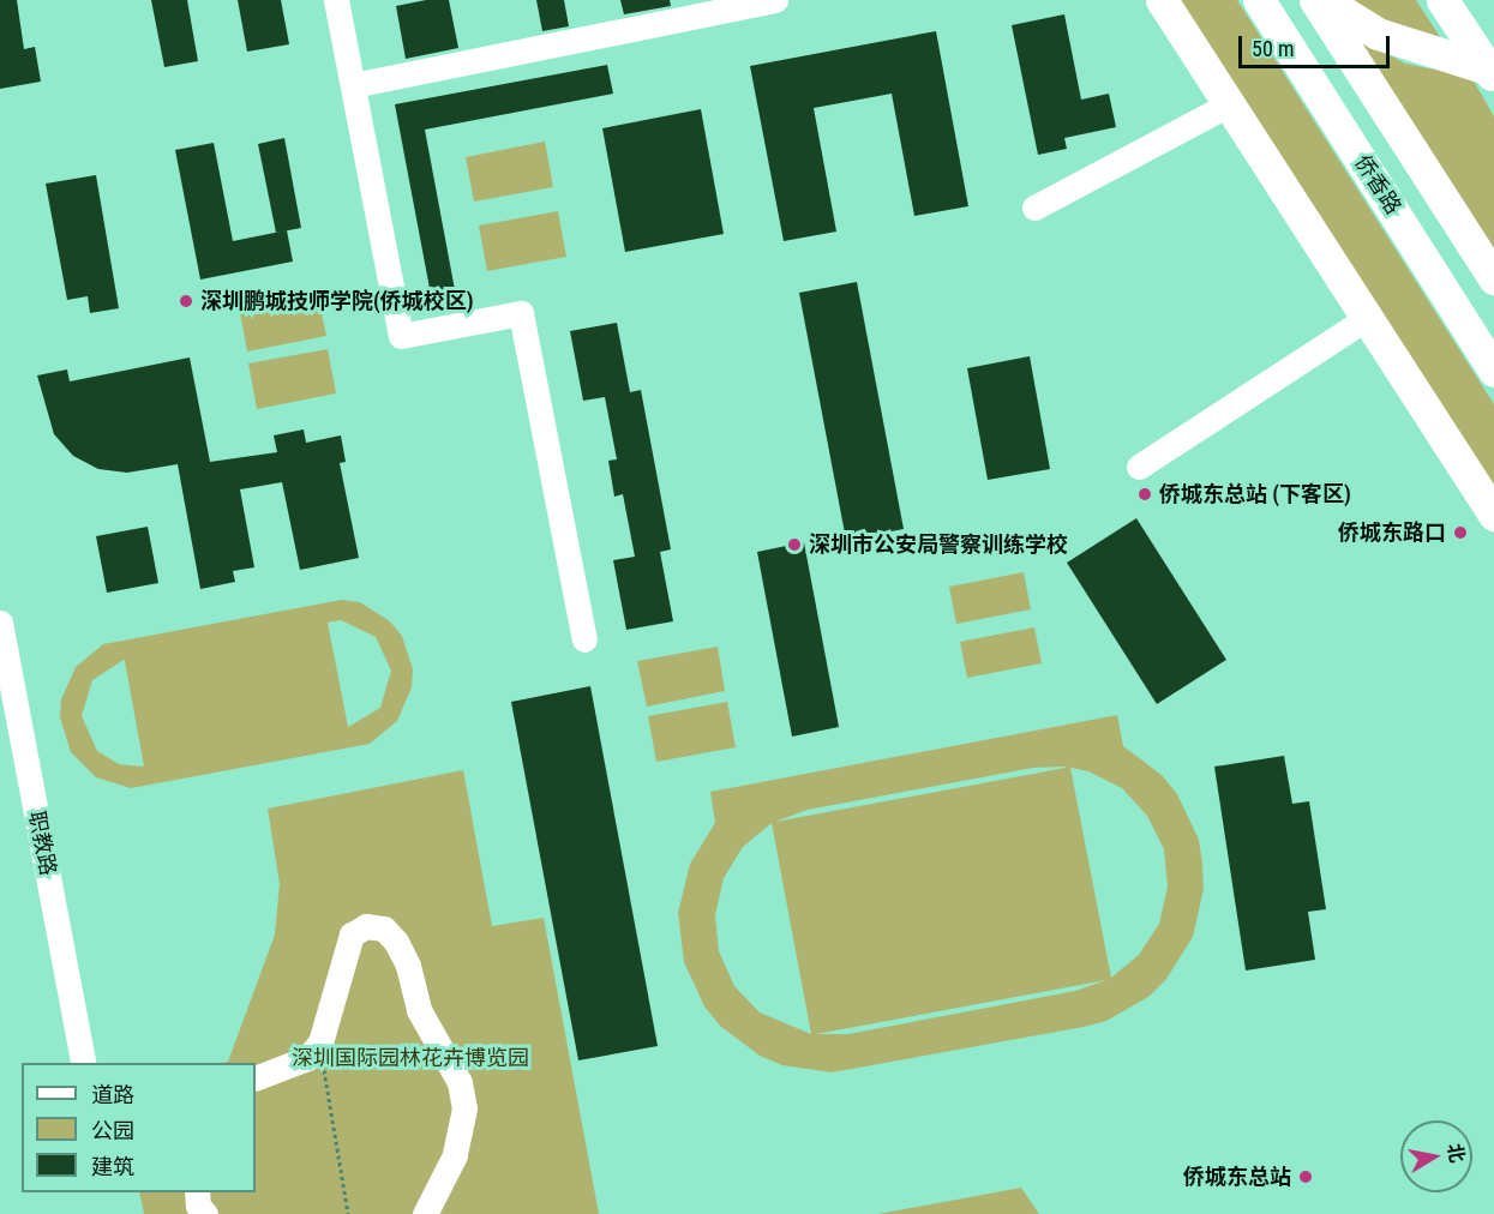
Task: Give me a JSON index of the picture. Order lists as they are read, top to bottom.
{
  "streets": {
    "main road": ["侨香路"],
    "street": ["职教路"]
  },
  "parks": ["深圳国际园林花卉博览园"],
  "places": [
    "深圳鹏城技师学院(侨城校区)",
    "侨城东总站 (下客区)",
    "侨城东路口",
    "深圳市公安局警察训练学校",
    "侨城东总站"
  ],
  "legend": ["道路", "公园", "建筑"],
  "scale_bar": "50 m",
  "north": "right"
}
